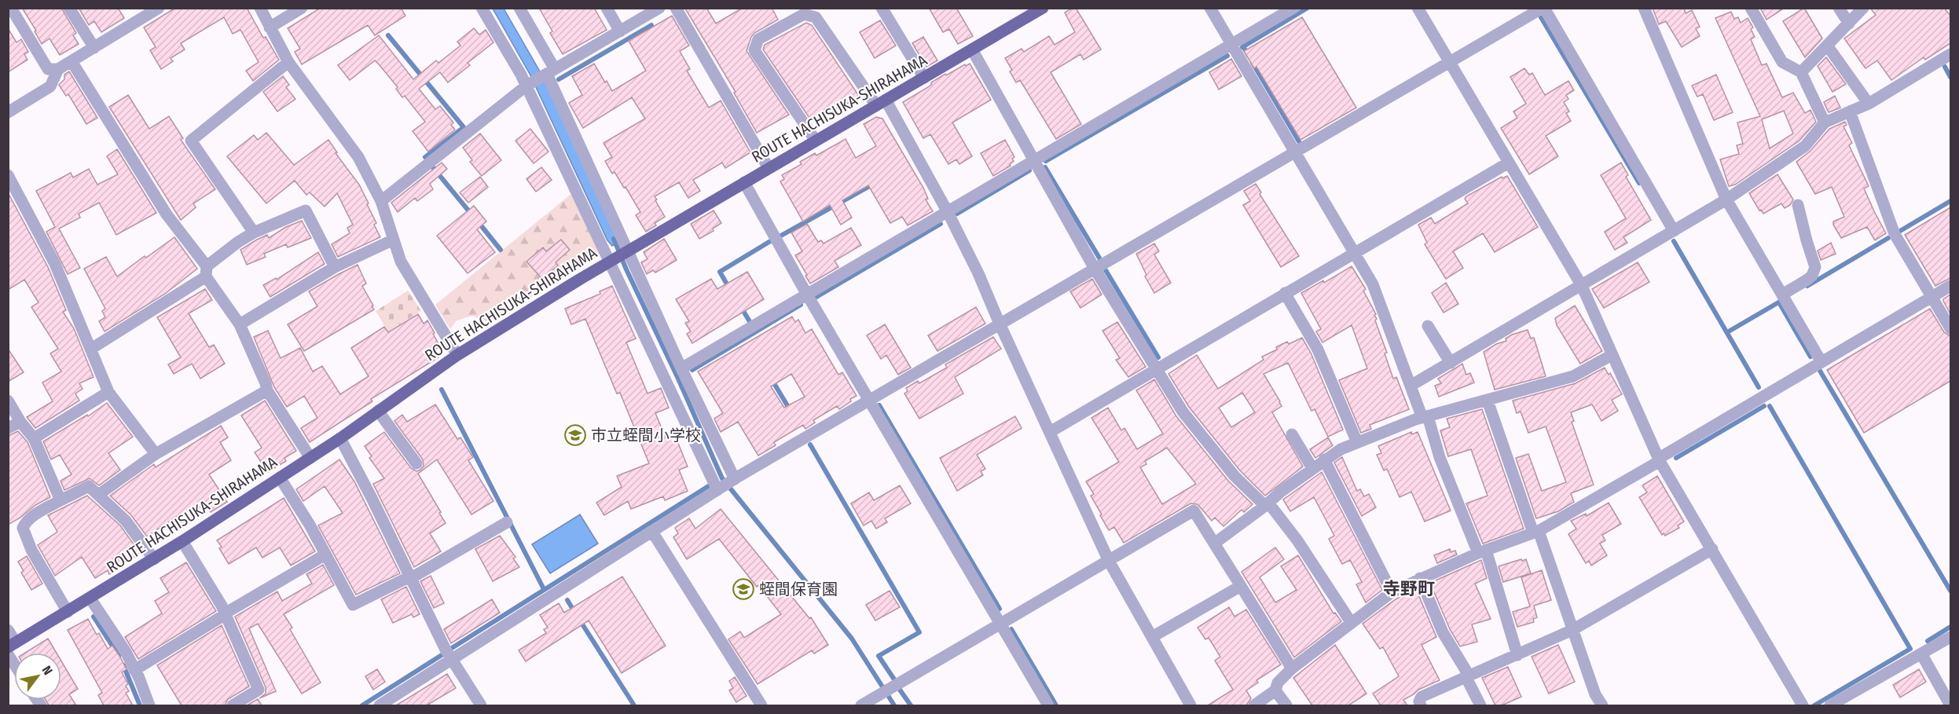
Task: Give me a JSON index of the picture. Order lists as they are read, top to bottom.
{
  "streets": {
    "main road": ["ROUTE HACHISUKA-SHIRAHAMA"]
  },
  "districts": ["寺野町"],
  "places": {
    "school or university": ["市立蛭間小学校", "蛭間保育園"]
  },
  "north": "top right"
}
